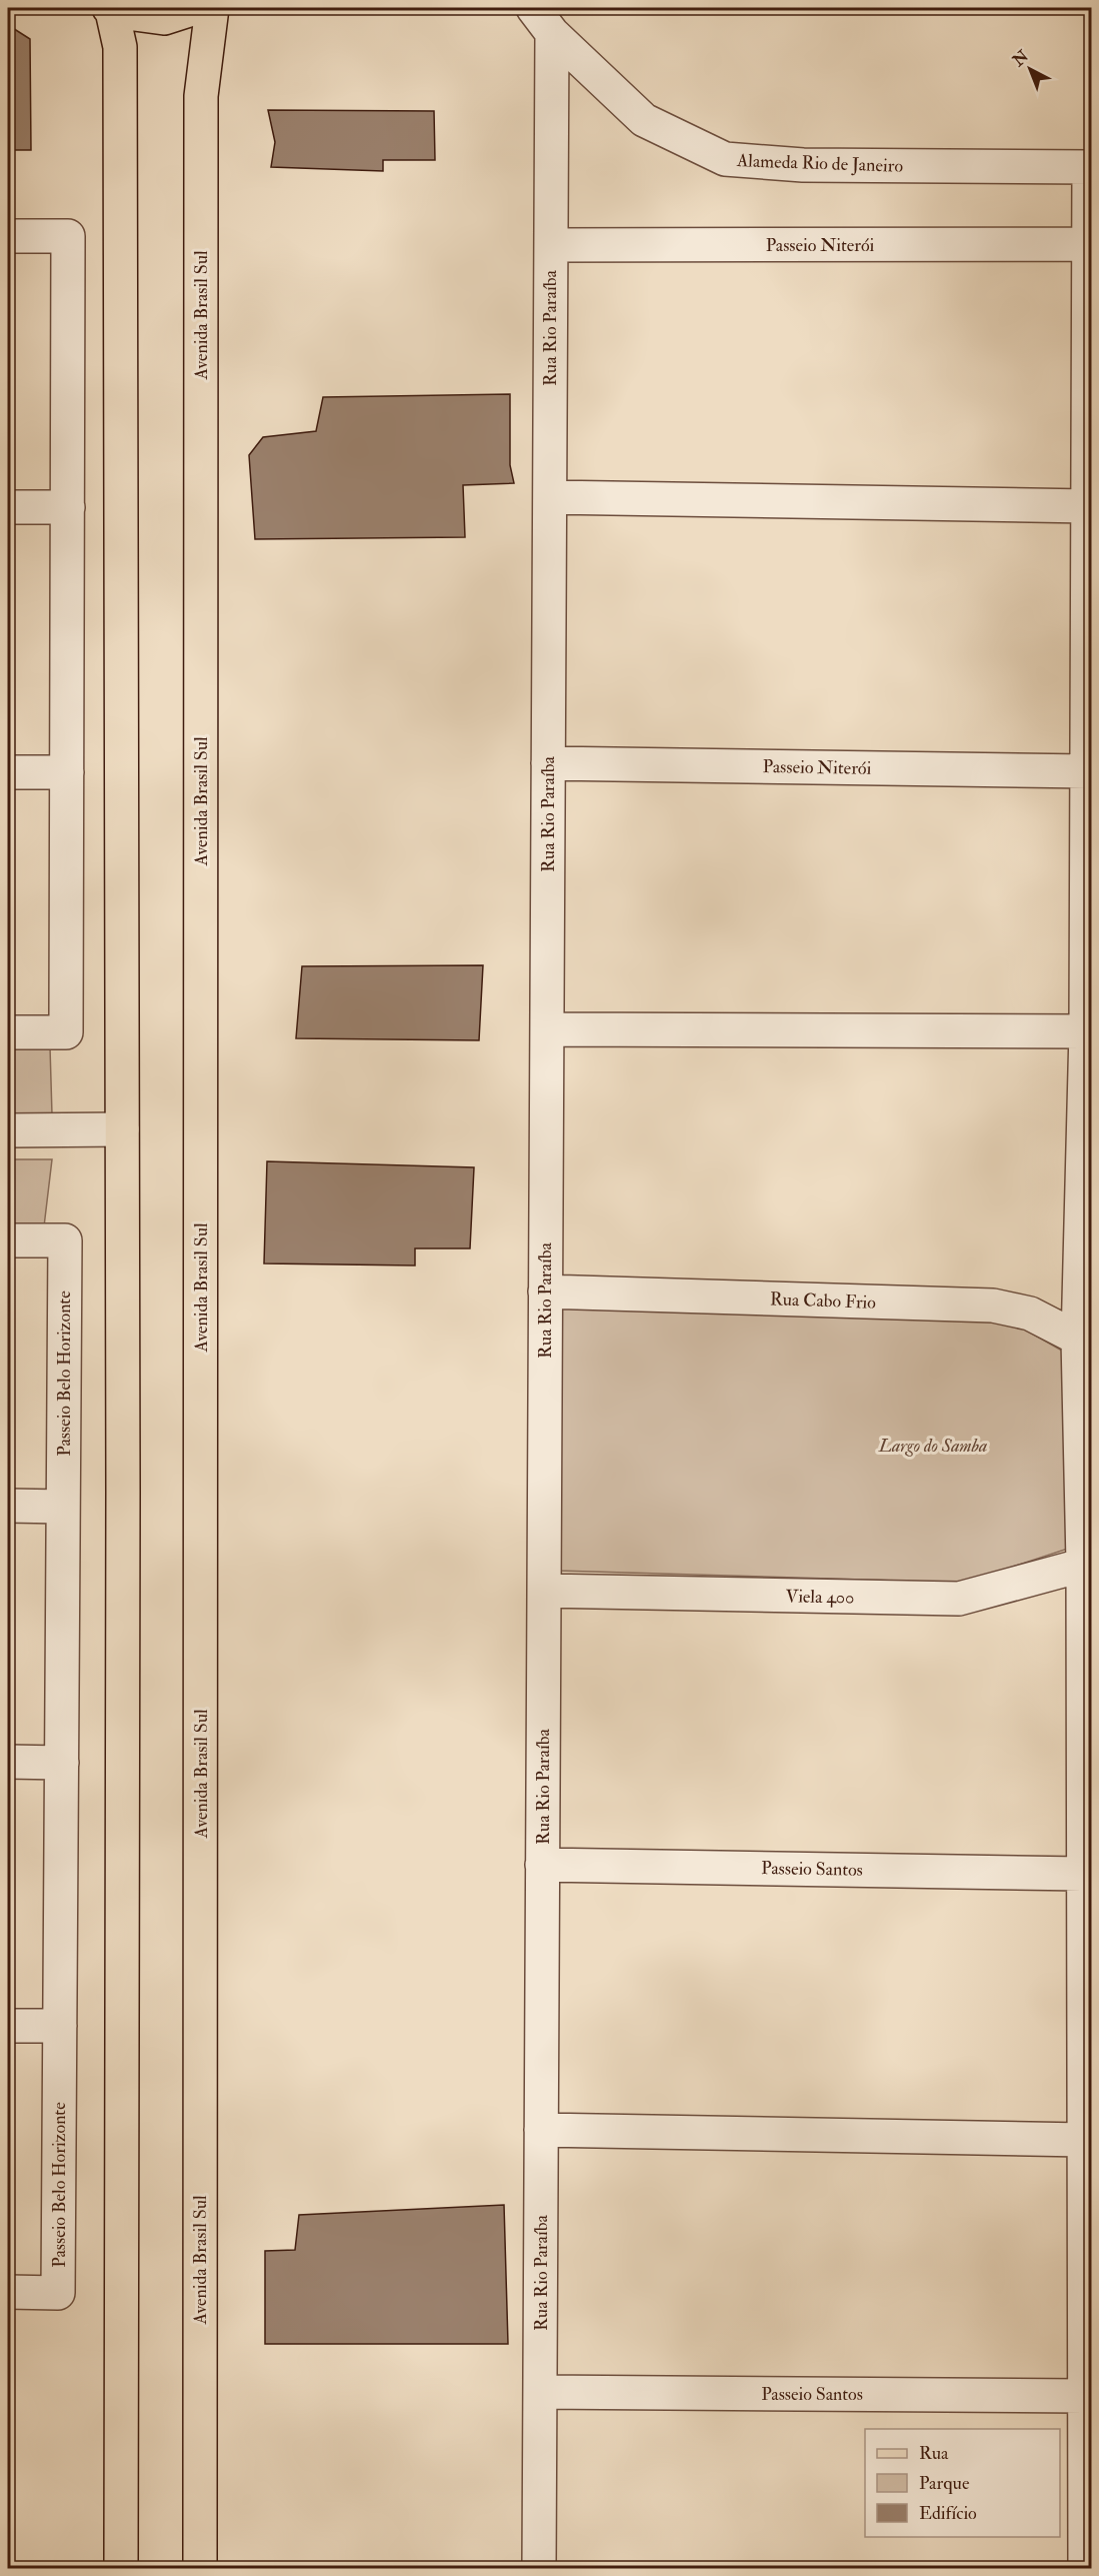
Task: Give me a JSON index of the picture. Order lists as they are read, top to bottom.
{
  "streets": {
    "main road": ["Avenida Brasil Sul"],
    "street": [
      "Alameda Rio de Janeiro",
      "Passeio Niterói",
      "Rua Rio Paraíba",
      "Rua Cabo Frio",
      "Passeio Belo Horizonte",
      "Viela 400",
      "Passeio Santos"
    ]
  },
  "crossings": [
    ["Alameda Rio de Janeiro", "Rua Rio Paraíba"],
    ["Passeio Niterói", "Rua Rio Paraíba"],
    ["Rua Rio Paraíba", "Rua Cabo Frio"],
    ["Rua Rio Paraíba", "Viela 400"],
    ["Rua Rio Paraíba", "Passeio Santos"]
  ],
  "parks": ["Largo do Samba"],
  "legend": ["Rua", "Parque", "Edifício"],
  "north": "top left"
}
